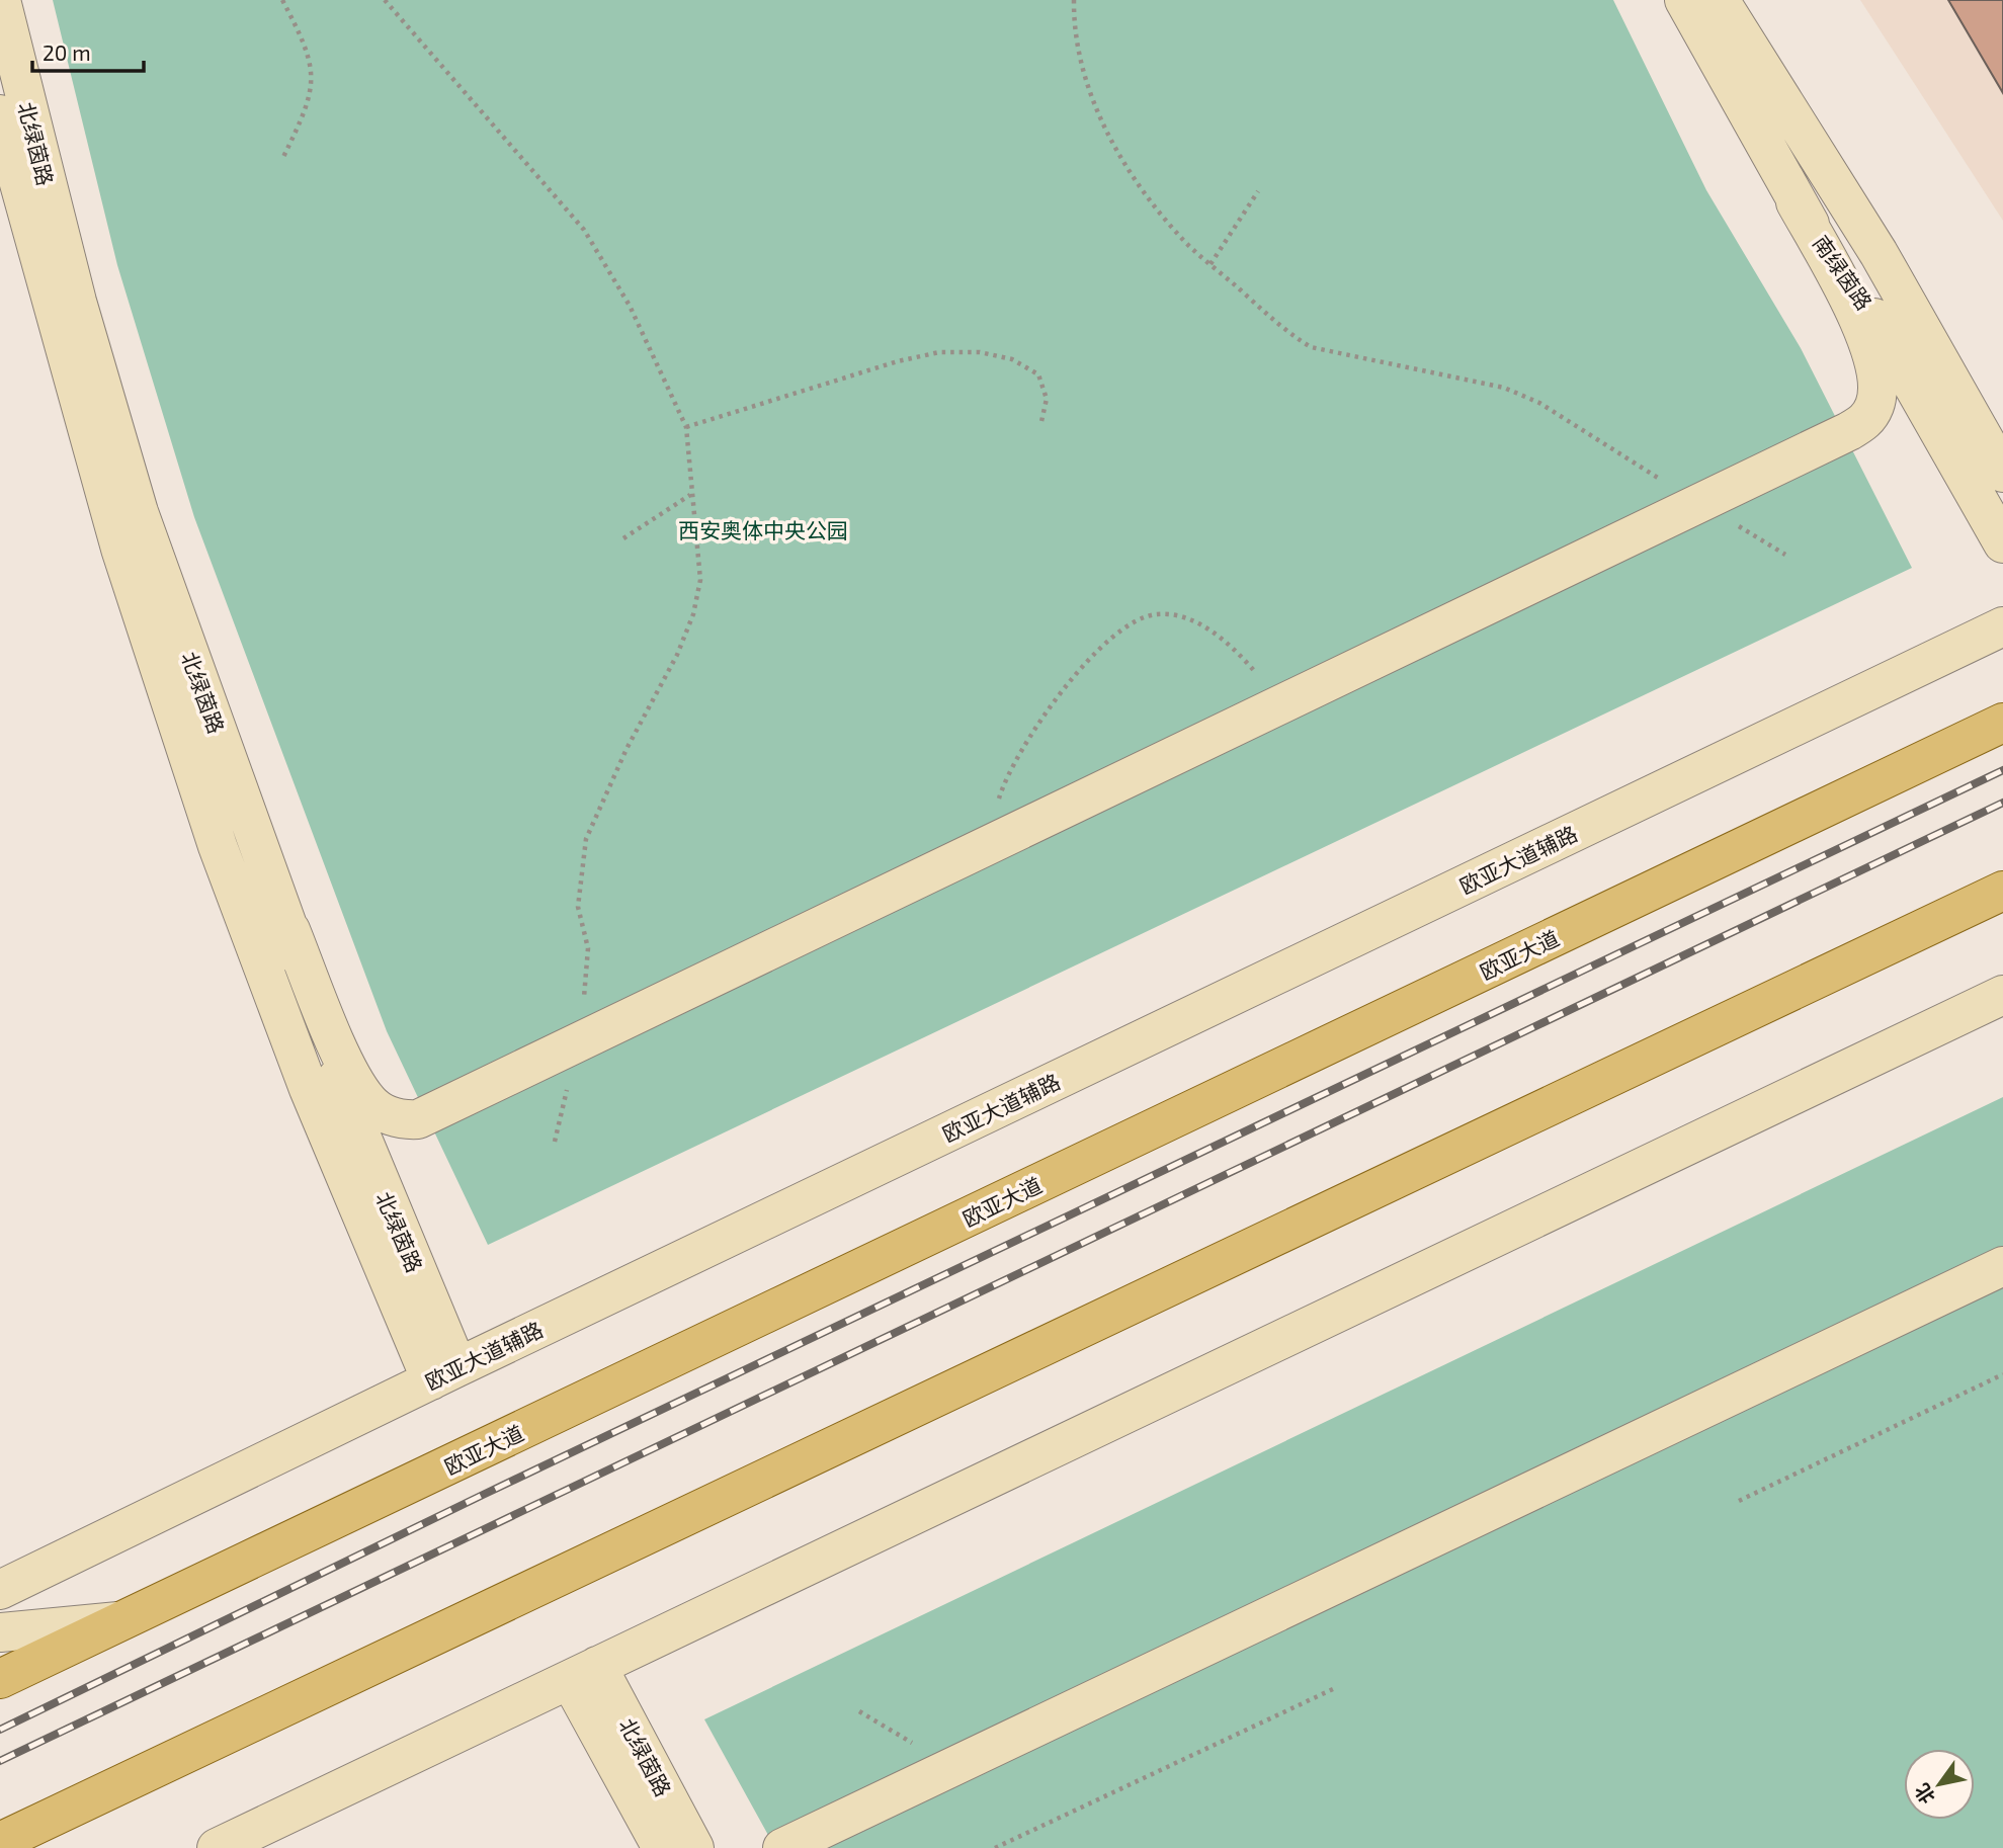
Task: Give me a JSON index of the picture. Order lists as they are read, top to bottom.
{
  "streets": {
    "main road": ["欧亚大道"],
    "street": ["北绿茵路", "南绿茵路", "欧亚大道辅路"]
  },
  "crossings": [
    ["北绿茵路", "欧亚大道辅路"]
  ],
  "parks": ["西安奥体中央公园"],
  "scale_bar": "20 m",
  "north": "bottom left"
}
